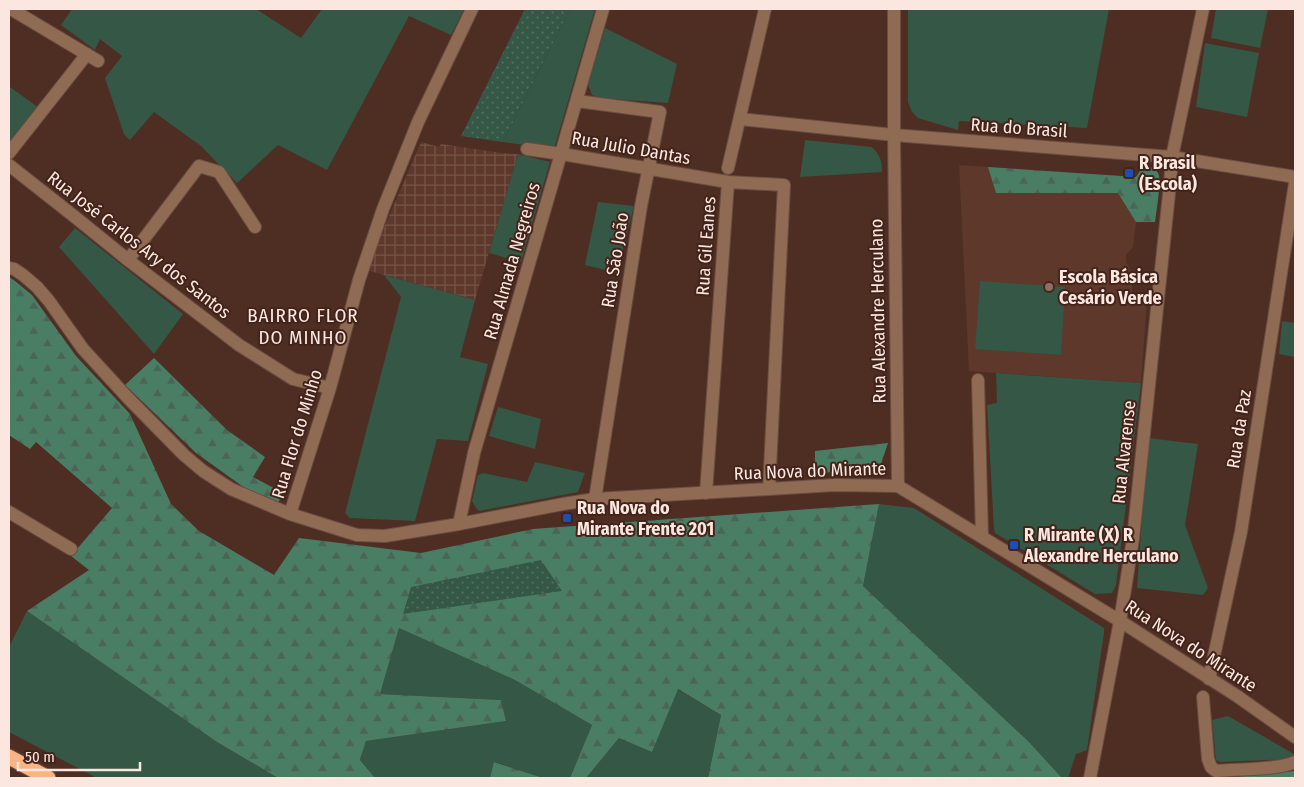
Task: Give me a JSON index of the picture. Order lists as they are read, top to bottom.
{
  "streets": {
    "street": [
      "Rua do Brasil",
      "Rua Julio Dantas",
      "Rua José Carlos Ary dos Santos",
      "Rua Gil Eanes",
      "Rua São João",
      "Rua Almada Negreiros",
      "Rua Alexandre Herculano",
      "Rua da Paz",
      "Rua Flor do Minho",
      "Rua Alvarense",
      "Rua Nova do Mirante"
    ]
  },
  "crossings": [
    ["Rua do Brasil", "Rua Alexandre Herculano"],
    ["Rua do Brasil", "Rua Alvarense"],
    ["Rua Julio Dantas", "Rua Gil Eanes"],
    ["Rua Julio Dantas", "Rua São João"],
    ["Rua Julio Dantas", "Rua Almada Negreiros"],
    ["Rua José Carlos Ary dos Santos", "Rua Flor do Minho"],
    ["Rua Gil Eanes", "Rua Nova do Mirante"],
    ["Rua São João", "Rua Almada Negreiros"],
    ["Rua São João", "Rua Nova do Mirante"],
    ["Rua Almada Negreiros", "Rua Nova do Mirante"],
    ["Rua Alexandre Herculano", "Rua Nova do Mirante"],
    ["Rua da Paz", "Rua Nova do Mirante"],
    ["Rua Flor do Minho", "Rua Nova do Mirante"],
    ["Rua Alvarense", "Rua Nova do Mirante"]
  ],
  "districts": ["BAIRRO FLOR DO MINHO"],
  "places": {
    "transit": ["R Brasil (Escola)", "Rua Nova do Mirante Frente 201", "R Mirante (X) R Alexandre Herculano"],
    "other": ["Escola Básica Cesário Verde"]
  },
  "scale_bar": "50 m"
}
